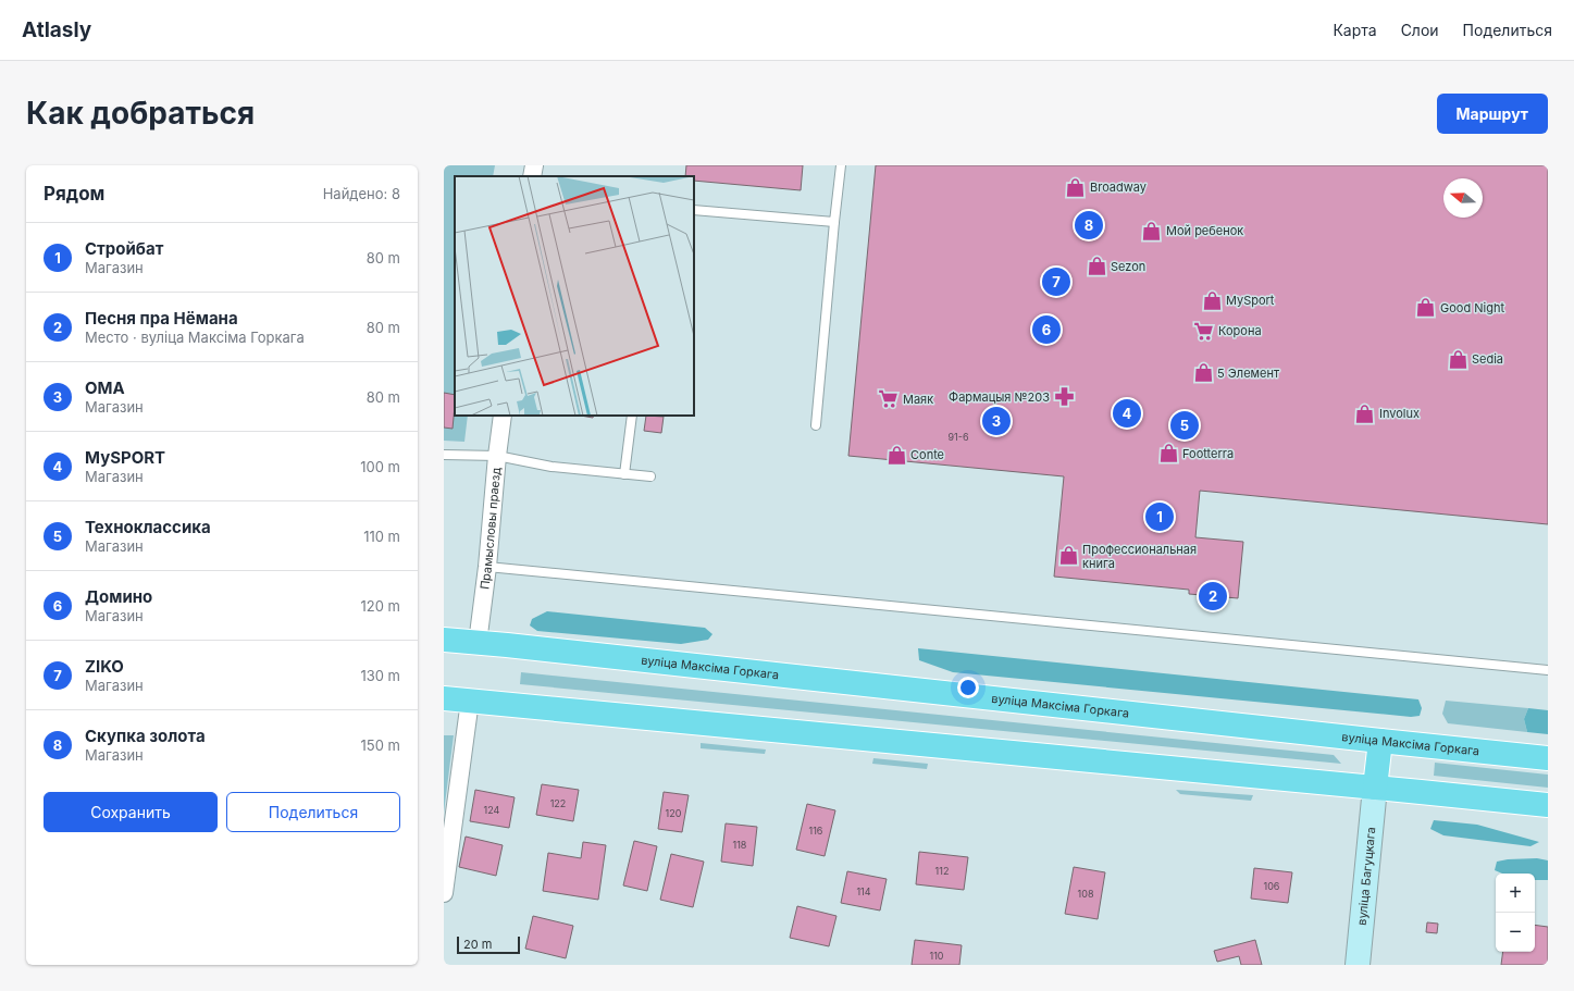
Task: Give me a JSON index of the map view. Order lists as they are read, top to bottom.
{
  "streets": {
    "main road": ["вуліца Максіма Горкага", "вуліца Багуцкага"],
    "street": ["Прамысловы праезд"]
  },
  "crossings": [
    ["Прамысловы праезд", "вуліца Максіма Горкага"]
  ],
  "places": {
    "shop": [
      "Broadway",
      "Мой ребенок",
      "Sezon",
      "MySport",
      "Good Night",
      "Sedia",
      "5 Элемент",
      "Involux",
      "Footterra",
      "Conte",
      "Профессиональная книга"
    ],
    "supermarket": ["Корона", "Маяк"],
    "pharmacy": ["Фармацыя №203"]
  },
  "house_numbers": [
    "91-6",
    "122",
    "124",
    "120",
    "116",
    "118",
    "112",
    "106",
    "114",
    "108",
    "110"
  ],
  "scale_bar": "20 m",
  "north": "left",
  "page": {
    "header": "Atlasly",
    "nav": ["Карта", "Слои", "Поделиться"],
    "buttons": [
      "Маршрут",
      ["Сохранить", "Поделиться"]
    ],
    "title": "Как добраться",
    "heading": ["Рядом", "Найдено: 8"],
    "pins": [
      "8",
      "7",
      "6",
      "4",
      "3",
      "5",
      "1",
      "2"
    ],
    "list": [
      {
        "mark": "1",
        "name": "Стройбат",
        "note": "Магазин",
        "value": "80 m"
      },
      {
        "mark": "2",
        "name": "Песня пра Нёмана",
        "note": "Место · вуліца Максіма Горкага",
        "value": "80 m"
      },
      {
        "mark": "3",
        "name": "OMA",
        "note": "Магазин",
        "value": "80 m"
      },
      {
        "mark": "4",
        "name": "MySPORT",
        "note": "Магазин",
        "value": "100 m"
      },
      {
        "mark": "5",
        "name": "Техноклассика",
        "note": "Магазин",
        "value": "110 m"
      },
      {
        "mark": "6",
        "name": "Домино",
        "note": "Магазин",
        "value": "120 m"
      },
      {
        "mark": "7",
        "name": "ZIKO",
        "note": "Магазин",
        "value": "130 m"
      },
      {
        "mark": "8",
        "name": "Скупка золота",
        "note": "Магазин",
        "value": "150 m"
      }
    ],
    "map_buttons": ["+", "−"],
    "scale": "20 m"
  }
}
